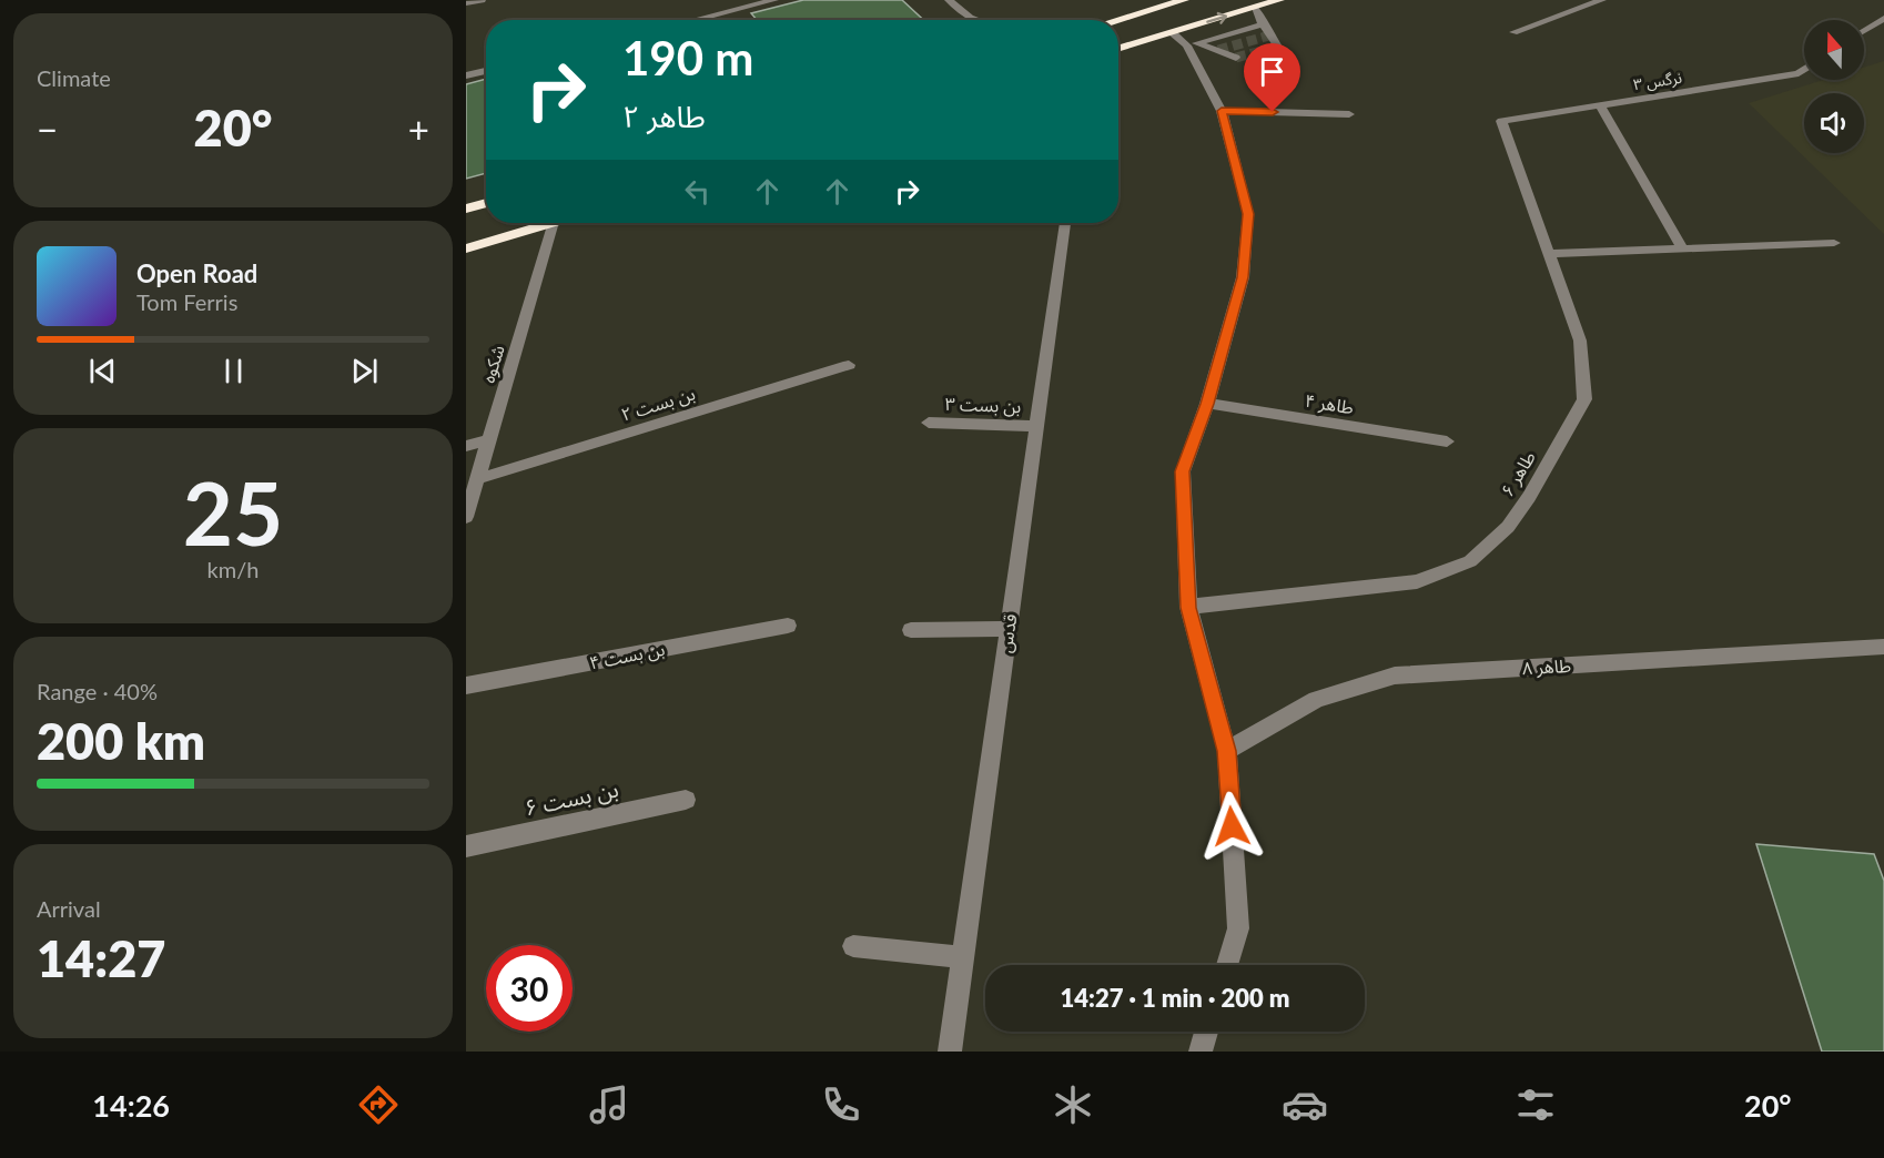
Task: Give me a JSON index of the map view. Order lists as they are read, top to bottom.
{
  "streets": {
    "street": [
      "نرگس ۳",
      "شکوه",
      "بن بست ۲",
      "طاهر ۴",
      "بن بست ۳",
      "طاهر ۶",
      "قدس",
      "بن بست ۴",
      "طاهر ۸",
      "بن بست ۶"
    ]
  },
  "crossings": [
    ["نرگس ۳", "طاهر ۶"],
    ["شکوه", "بن بست ۲"],
    ["بن بست ۳", "قدس"]
  ],
  "north": "top",
  "page": {
    "tile": [
      "Climate",
      ["25", "km/h"],
      ["Range · 40%", "200 km"],
      ["Arrival", "14:27"]
    ],
    "turn": ["190 m", "طاهر ۲"],
    "heat": ["−", "20°", "+"],
    "song": ["Open Road", "Tom Ferris"],
    "limit": "30",
    "trip": "14:27 · 1 min · 200 m",
    "tabs": ["14:26", "20°"]
  }
}
